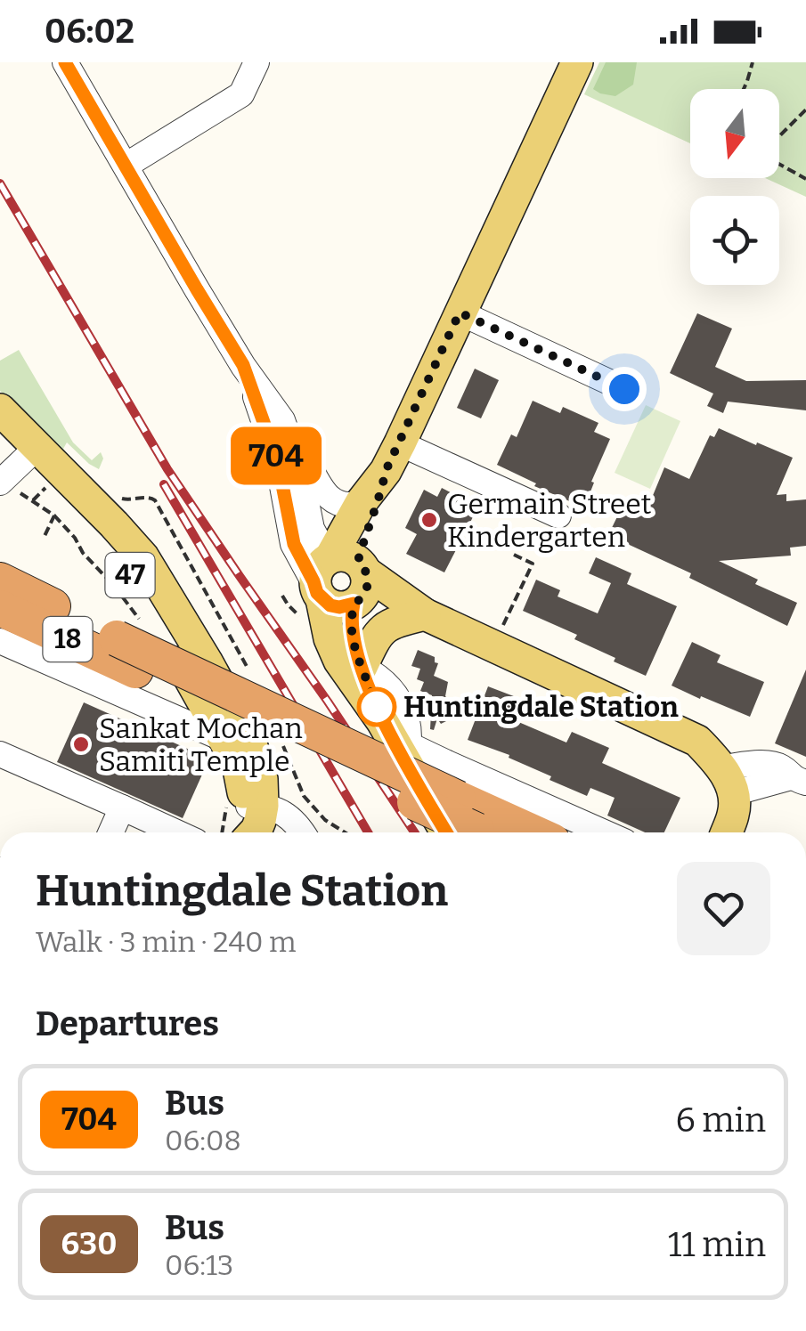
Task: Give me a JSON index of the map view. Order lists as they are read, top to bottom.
{
  "streets": {
    "highway": ["18"],
    "main road": ["47"]
  },
  "places": ["Germain Street Kindergarten", "Huntingdale Station", "Sankat Mochan Samiti Temple"],
  "lines": ["bus line 704"],
  "north": "bottom",
  "page": {
    "status": "06:02",
    "on_map": "704",
    "heading": [
      ["Huntingdale Station", "Walk · 3 min · 240 m"],
      "Departures"
    ],
    "list": [
      {
        "mark": "704",
        "name": "Bus",
        "note": "06:08",
        "value": "6 min"
      },
      {
        "mark": "630",
        "name": "Bus",
        "note": "06:13",
        "value": "11 min"
      }
    ]
  }
}
